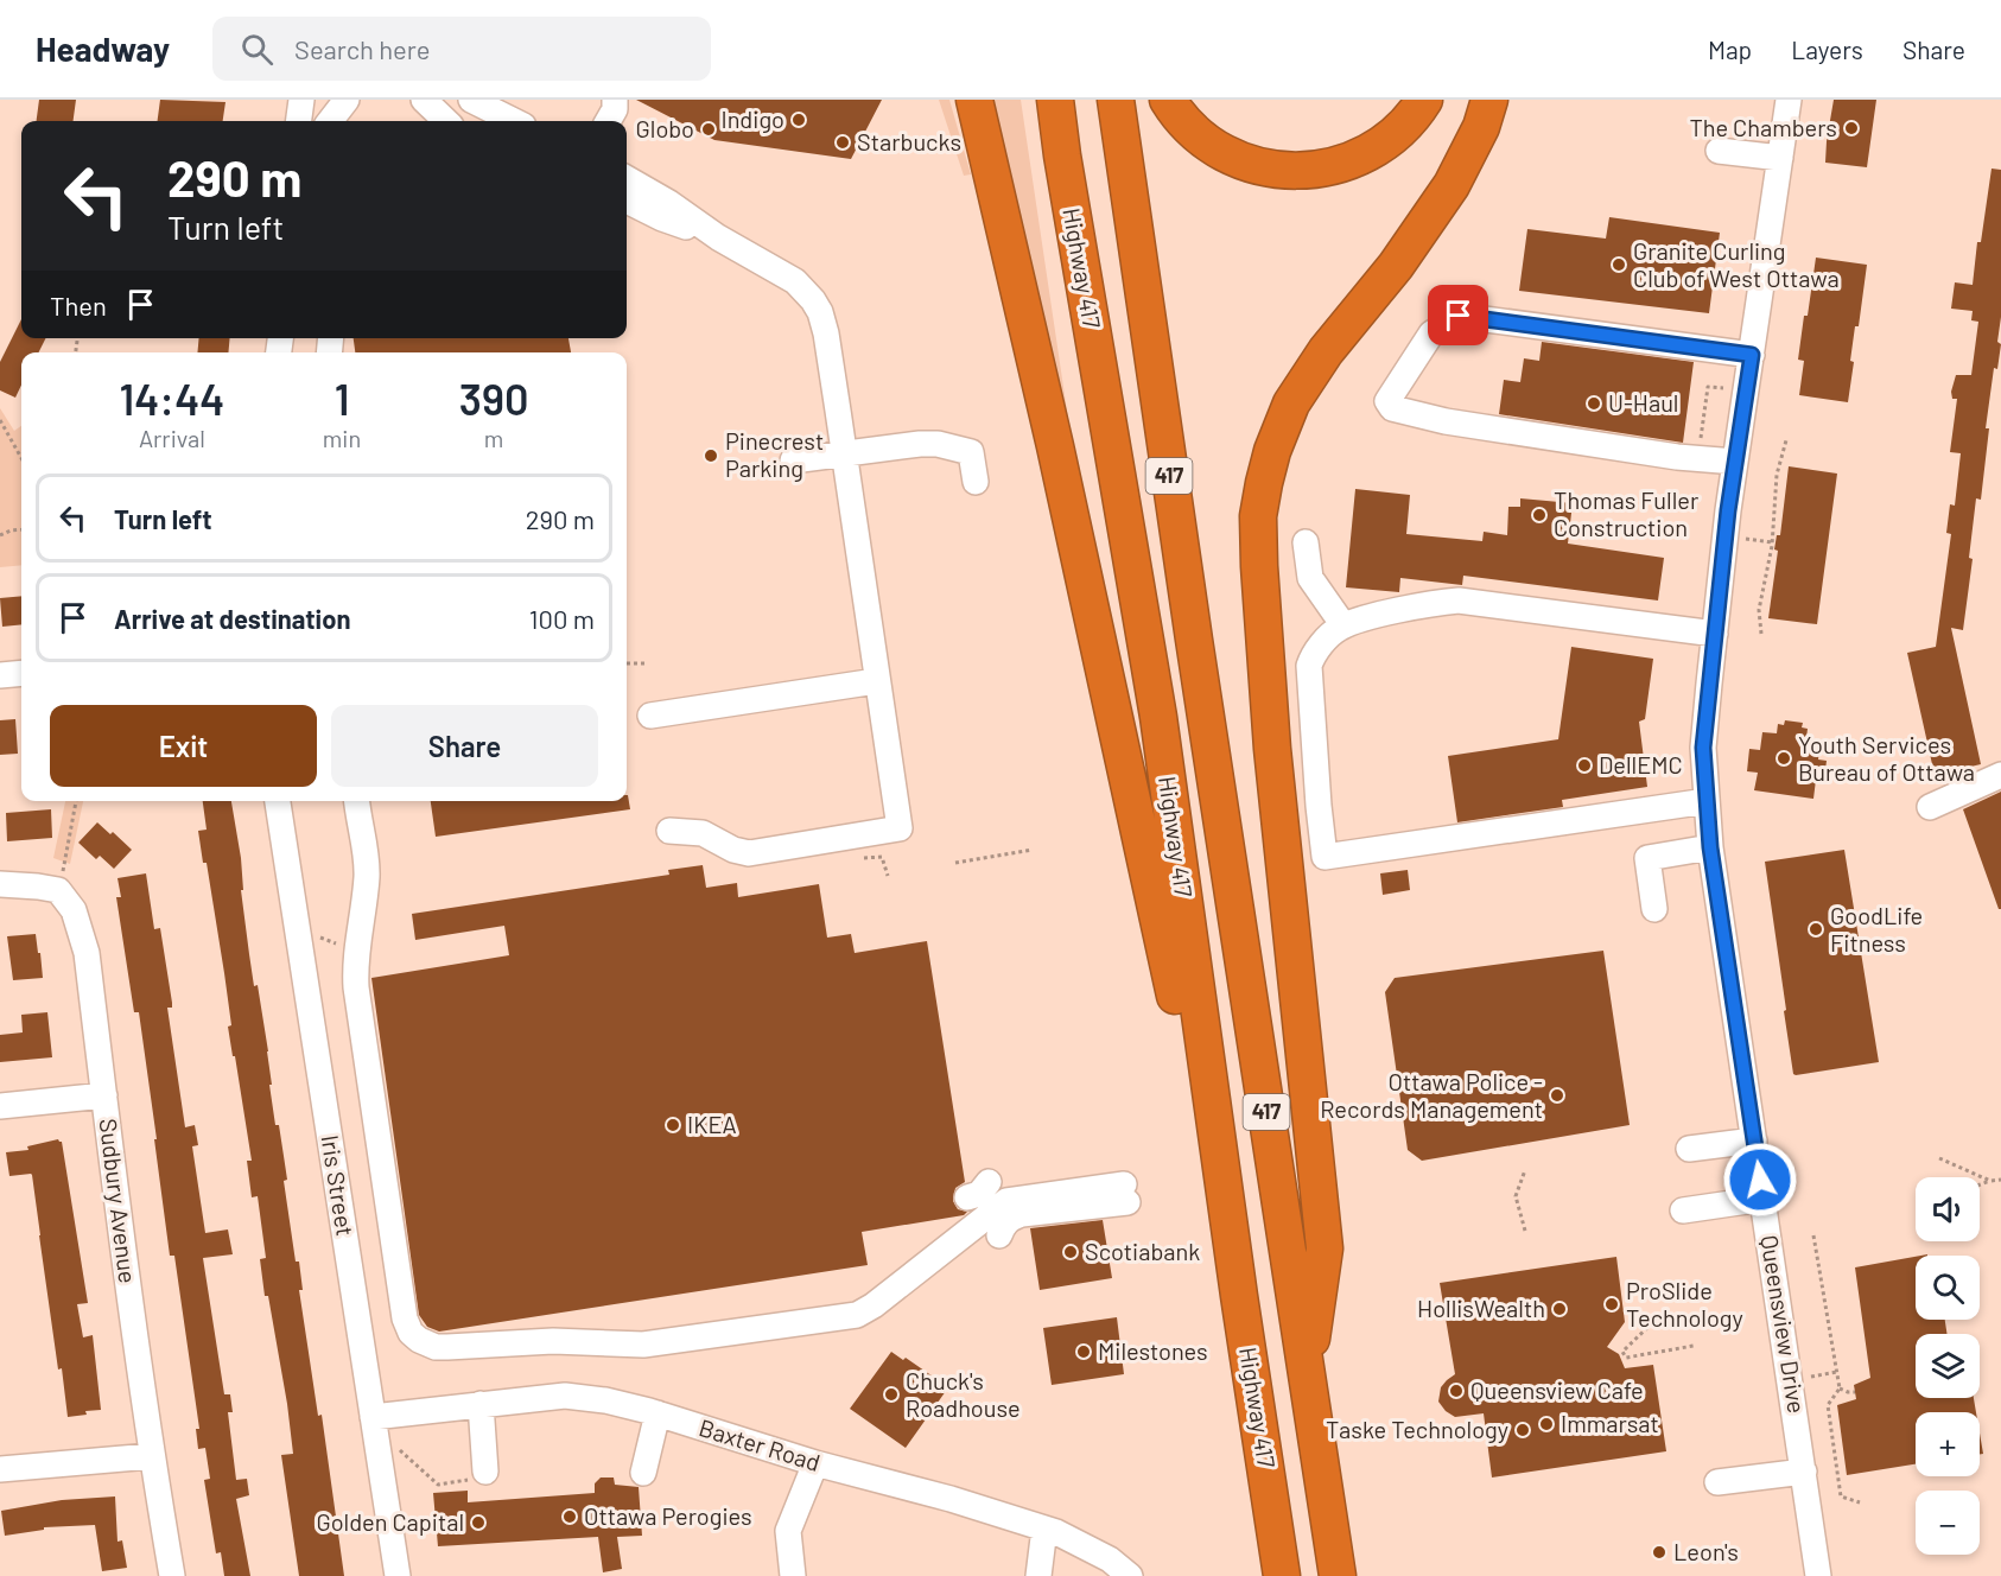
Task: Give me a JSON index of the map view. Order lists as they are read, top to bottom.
{
  "streets": {
    "highway": ["Highway 417", "417"],
    "street": [
      "Iris Street",
      "Sudbury Avenue",
      "Queensview Drive",
      "Baxter Road"
    ]
  },
  "crossings": [
    ["Iris Street", "Baxter Road"]
  ],
  "places": [
    "Indigo",
    "The Chambers",
    "Globo",
    "Starbucks",
    "Granite Curling Club of West Ottawa",
    "U-Haul",
    "Pinecrest Parking",
    "Thomas Fuller Construction",
    "Youth Services Bureau of Ottawa",
    "DellEMC",
    "GoodLife Fitness",
    "Ottawa Police - Records Management",
    "IKEA",
    "Scotiabank",
    "ProSlide Technology",
    "HollisWealth",
    "Milestones",
    "Queensview Cafe",
    "Chuck's Roadhouse",
    "Immarsat",
    "Taske Technology",
    "Ottawa Perogies",
    "Golden Capital",
    "Leon's"
  ],
  "page": {
    "header": "Headway",
    "search": "Search here",
    "nav": ["Map", "Layers", "Share"],
    "turn": ["290 m", "Turn left"],
    "then": "Then",
    "eta": [
      "14:44",
      "Arrival",
      "1",
      "min",
      "390",
      "m"
    ],
    "list": [
      {
        "name": "Turn left",
        "value": "290 m"
      },
      {
        "name": "Arrive at destination",
        "value": "100 m"
      }
    ],
    "buttons": ["Exit", "Share"],
    "map_buttons": ["+", "−"]
  }
}
